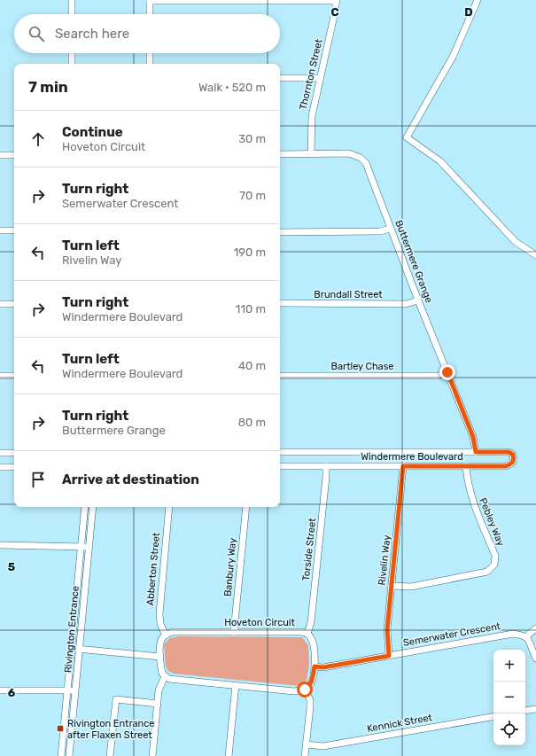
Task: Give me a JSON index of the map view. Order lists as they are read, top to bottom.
{
  "streets": {
    "street": [
      "Thornton Street",
      "Buttermere Grange",
      "Brundall Street",
      "Bartley Chase",
      "Windermere Boulevard",
      "Pebley Way",
      "Torside Street",
      "Rivelin Way",
      "Banbury Way",
      "Abberton Street",
      "Hoveton Circuit",
      "Rivington Entrance",
      "Semerwater Crescent",
      "Kennick Street"
    ]
  },
  "crossings": [
    ["Thornton Street", "Buttermere Grange"],
    ["Buttermere Grange", "Brundall Street"],
    ["Buttermere Grange", "Bartley Chase"],
    ["Buttermere Grange", "Windermere Boulevard"],
    ["Windermere Boulevard", "Pebley Way"],
    ["Windermere Boulevard", "Torside Street"],
    ["Windermere Boulevard", "Rivelin Way"],
    ["Pebley Way", "Rivelin Way"],
    ["Torside Street", "Hoveton Circuit"],
    ["Rivelin Way", "Semerwater Crescent"],
    ["Banbury Way", "Hoveton Circuit"],
    ["Abberton Street", "Hoveton Circuit"],
    ["Hoveton Circuit", "Semerwater Crescent"]
  ],
  "places": {
    "transit": ["Rivington Entrance after Flaxen Street"]
  },
  "page": {
    "search": "Search here",
    "heading": ["7 min", "Walk · 520 m"],
    "list": [
      ["Continue", "Hoveton Circuit", "30 m"],
      ["Turn right", "Semerwater Crescent", "70 m"],
      ["Turn left", "Rivelin Way", "190 m"],
      ["Turn right", "Windermere Boulevard", "110 m"],
      ["Turn left", "Windermere Boulevard", "40 m"],
      ["Turn right", "Buttermere Grange", "80 m"],
      "Arrive at destination"
    ],
    "map_buttons": ["+", "−"]
  },
  "grid": {
    "columns": ["C", "D"],
    "rows": ["5", "6"]
  }
}
